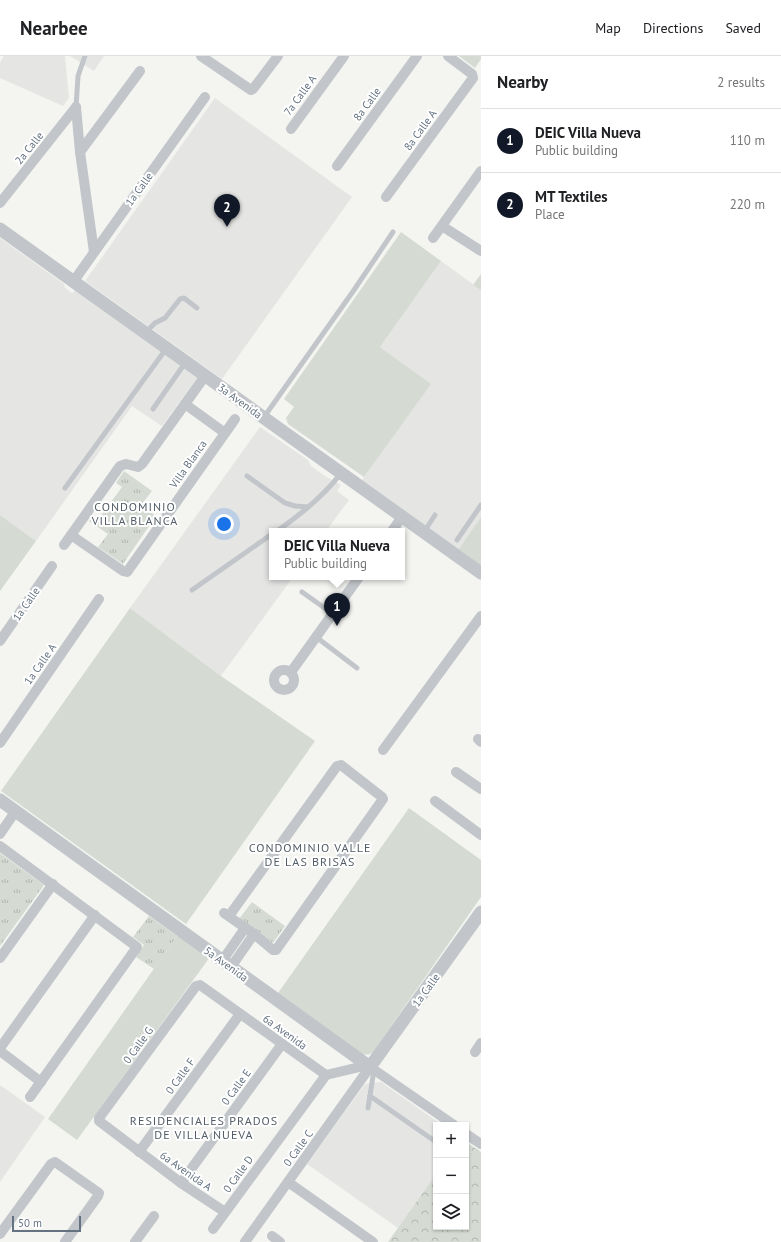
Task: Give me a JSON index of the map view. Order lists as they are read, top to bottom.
{
  "streets": {
    "street": [
      "7a Calle A",
      "8a Calle",
      "8a Calle A",
      "2a Calle",
      "1a Calle",
      "3a Avenida",
      "Villa Blanca",
      "1a Calle A",
      "5a Avenida",
      "6a Avenida",
      "0 Calle G",
      "0 Calle F",
      "0 Calle E",
      "0 Calle C",
      "6a Avenida A",
      "0 Calle D"
    ]
  },
  "crossings": [
    ["1a Calle", "3a Avenida"],
    ["1a Calle", "5a Avenida"],
    ["1a Calle", "0 Calle C"],
    ["5a Avenida", "0 Calle C"],
    ["6a Avenida", "0 Calle G"],
    ["6a Avenida", "0 Calle F"],
    ["6a Avenida", "0 Calle E"],
    ["6a Avenida", "0 Calle D"],
    ["0 Calle G", "6a Avenida A"],
    ["0 Calle F", "6a Avenida A"],
    ["0 Calle E", "6a Avenida A"],
    ["6a Avenida A", "0 Calle D"]
  ],
  "districts": ["CONDOMINIO VILLA BLANCA", "CONDOMINIO VALLE DE LAS BRISAS", "RESIDENCIALES PRADOS DE VILLA NUEVA"],
  "scale_bar": "50 m",
  "page": {
    "header": "Nearbee",
    "nav": ["Map", "Directions", "Saved"],
    "heading": ["Nearby", "2 results"],
    "list": [
      {
        "mark": "1",
        "name": "DEIC Villa Nueva",
        "note": "Public building",
        "value": "110 m"
      },
      {
        "mark": "2",
        "name": "MT Textiles",
        "note": "Place",
        "value": "220 m"
      }
    ],
    "pins": ["2", "1"],
    "popup": ["DEIC Villa Nueva", "Public building"],
    "map_buttons": ["+", "−"],
    "scale": "50 m"
  }
}
